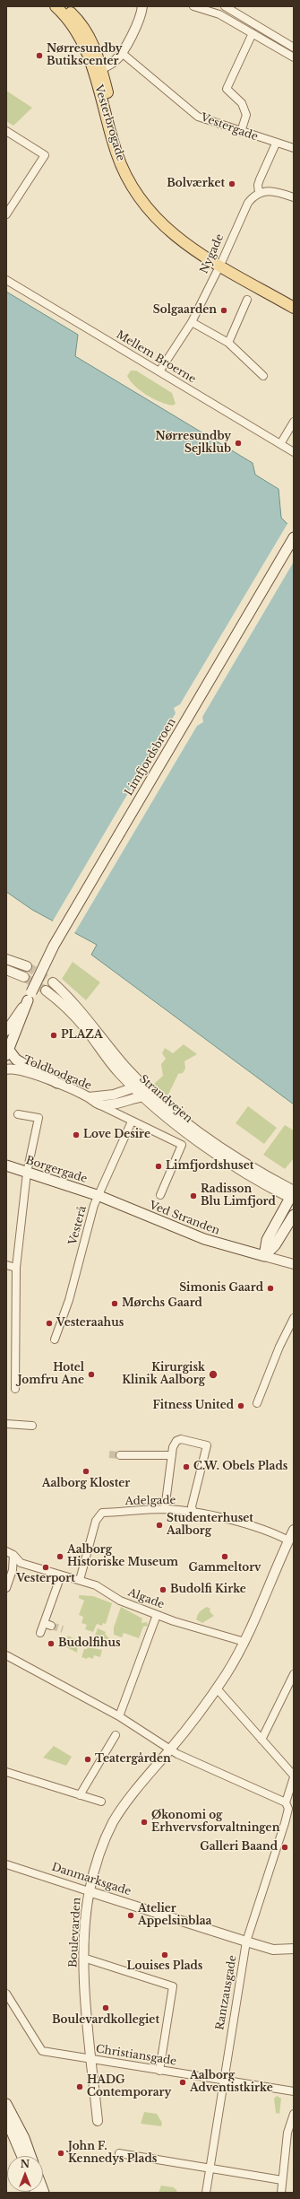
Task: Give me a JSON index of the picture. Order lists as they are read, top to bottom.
{
  "streets": {
    "main road": [
      "Vesterbrogade",
      "Limfjordsbroen",
      "Borgergade",
      "Ved Stranden"
    ],
    "street": [
      "Vestergade",
      "Nygade",
      "Mellem Broerne",
      "Toldbodgade",
      "Strandvejen",
      "Vesterå",
      "Adelgade",
      "Algade",
      "Danmarksgade",
      "Boulevarden",
      "Rantzausgade",
      "Christiansgade"
    ]
  },
  "crossings": [
    ["Vesterbrogade", "Nygade"],
    ["Nygade", "Mellem Broerne"],
    ["Toldbodgade", "Strandvejen"],
    ["Toldbodgade", "Ved Stranden"],
    ["Toldbodgade", "Vesterå"],
    ["Borgergade", "Ved Stranden"],
    ["Borgergade", "Vesterå"],
    ["Ved Stranden", "Vesterå"],
    ["Adelgade", "Algade"],
    ["Adelgade", "Boulevarden"],
    ["Algade", "Boulevarden"],
    ["Danmarksgade", "Boulevarden"],
    ["Danmarksgade", "Rantzausgade"],
    ["Boulevarden", "Christiansgade"],
    ["Rantzausgade", "Christiansgade"]
  ],
  "places": [
    "Nørresundby Butikscenter",
    "Bolværket",
    "Solgaarden",
    "Nørresundby Sejlklub",
    "PLAZA",
    "Love Desire",
    "Limfjordshuset",
    "Radisson Blu Limfjord",
    "Simonis Gaard",
    "Mørchs Gaard",
    "Vesteraahus",
    "Hotel Jomfru Ane",
    "Kirurgisk Klinik Aalborg",
    "Fitness United",
    "C.W. Obels Plads",
    "Aalborg Kloster",
    "Studenterhuset Aalborg",
    "Aalborg Historiske Museum",
    "Gammeltorv",
    "Vesterport",
    "Budolfi Kirke",
    "Budolfihus",
    "Teatergården",
    "Økonomi og Erhvervsforvaltningen",
    "Galleri Baand",
    "Atelier Appelsinblaa",
    "Louises Plads",
    "Boulevardkollegiet",
    "Aalborg Adventistkirke",
    "HADG Contemporary",
    "John F. Kennedys Plads"
  ],
  "north": "top"
}
